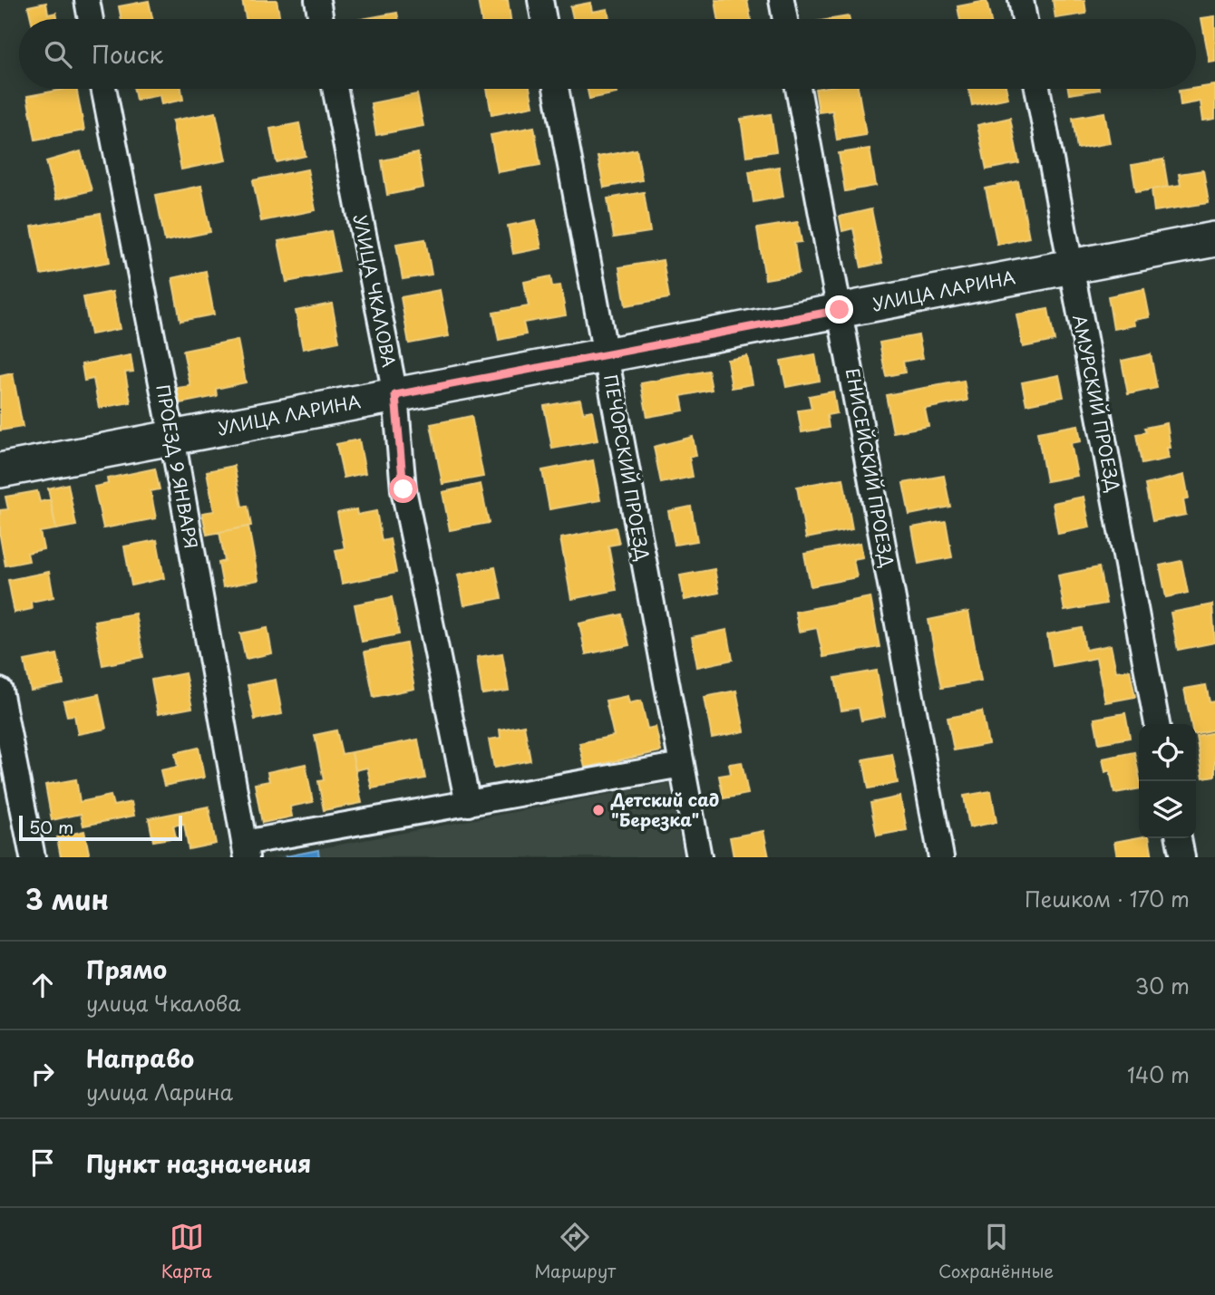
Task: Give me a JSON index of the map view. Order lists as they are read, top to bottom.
{
  "streets": {
    "street": [
      "УЛИЦА ЧКАЛОВА",
      "УЛИЦА ЛАРИНА",
      "АМУРСКИЙ ПРОЕЗД",
      "ПРОЕЗД 9 ЯНВАРЯ",
      "ПЕЧОРСКИЙ ПРОЕЗД",
      "ЕНИСЕЙСКИЙ ПРОЕЗД"
    ]
  },
  "crossings": [
    ["УЛИЦА ЧКАЛОВА", "УЛИЦА ЛАРИНА"],
    ["УЛИЦА ЛАРИНА", "АМУРСКИЙ ПРОЕЗД"],
    ["УЛИЦА ЛАРИНА", "ПРОЕЗД 9 ЯНВАРЯ"],
    ["УЛИЦА ЛАРИНА", "ПЕЧОРСКИЙ ПРОЕЗД"],
    ["УЛИЦА ЛАРИНА", "ЕНИСЕЙСКИЙ ПРОЕЗД"]
  ],
  "places": ["Детский сад \"Березка\""],
  "scale_bar": "50 m",
  "page": {
    "search": "Поиск",
    "scale": "50 m",
    "heading": ["3 мин", "Пешком · 170 m"],
    "list": [
      ["Прямо", "улица Чкалова", "30 m"],
      ["Направо", "улица Ларина", "140 m"],
      "Пункт назначения"
    ],
    "nav": ["Карта", "Маршрут", "Сохранённые"]
  }
}
